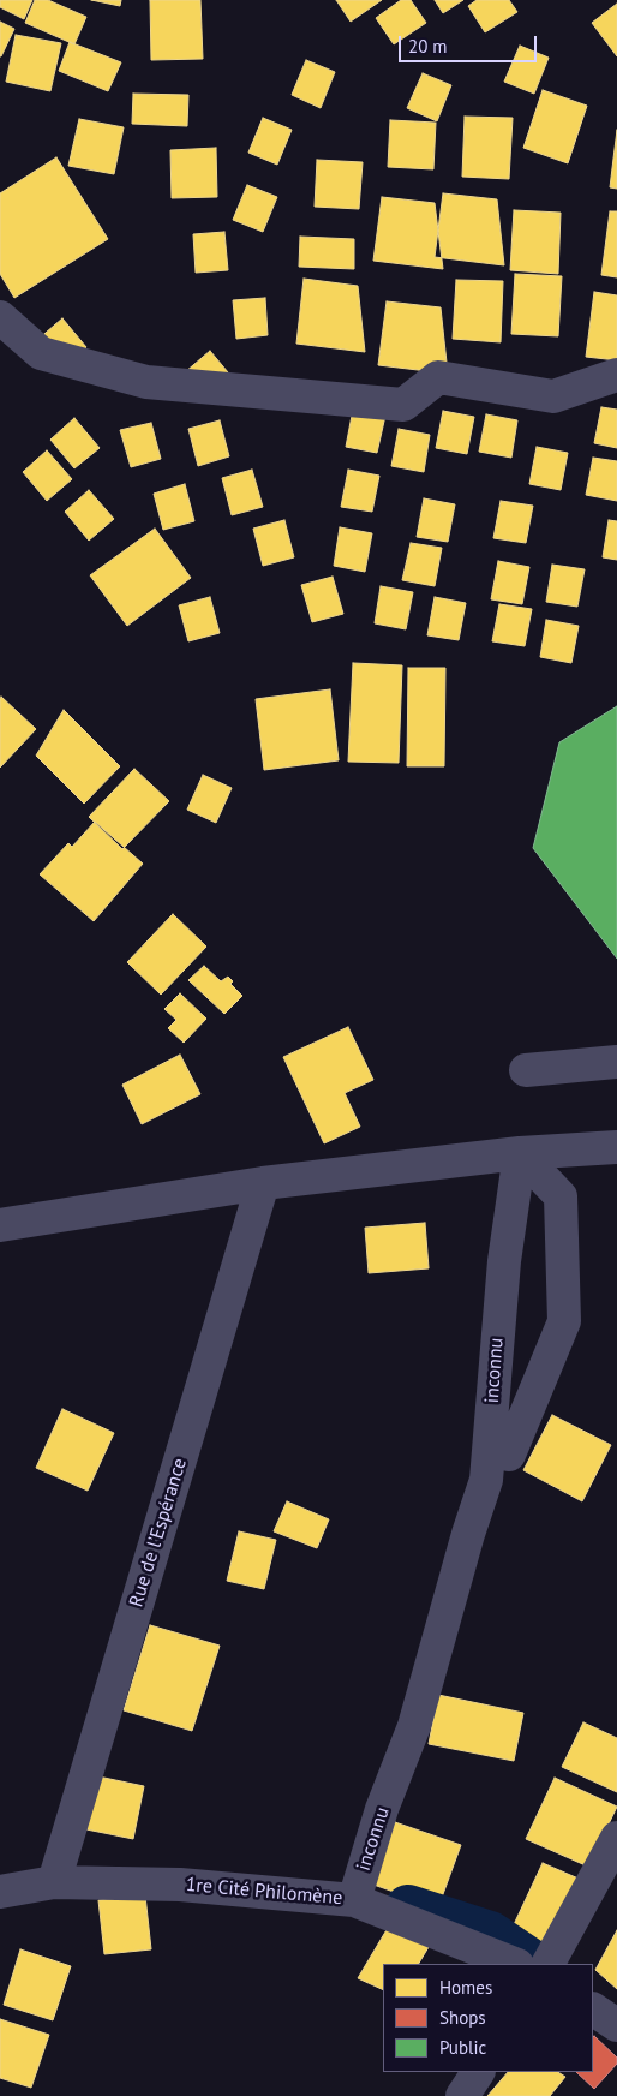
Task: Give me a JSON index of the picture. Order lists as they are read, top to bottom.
{
  "streets": {
    "street": ["inconnu", "Rue de l’Espérance", "1re Cité Philomène"]
  },
  "crossings": [
    ["inconnu", "1re Cité Philomène"],
    ["Rue de l’Espérance", "1re Cité Philomène"]
  ],
  "legend": ["Homes", "Shops", "Public"],
  "scale_bar": "20 m"
}
